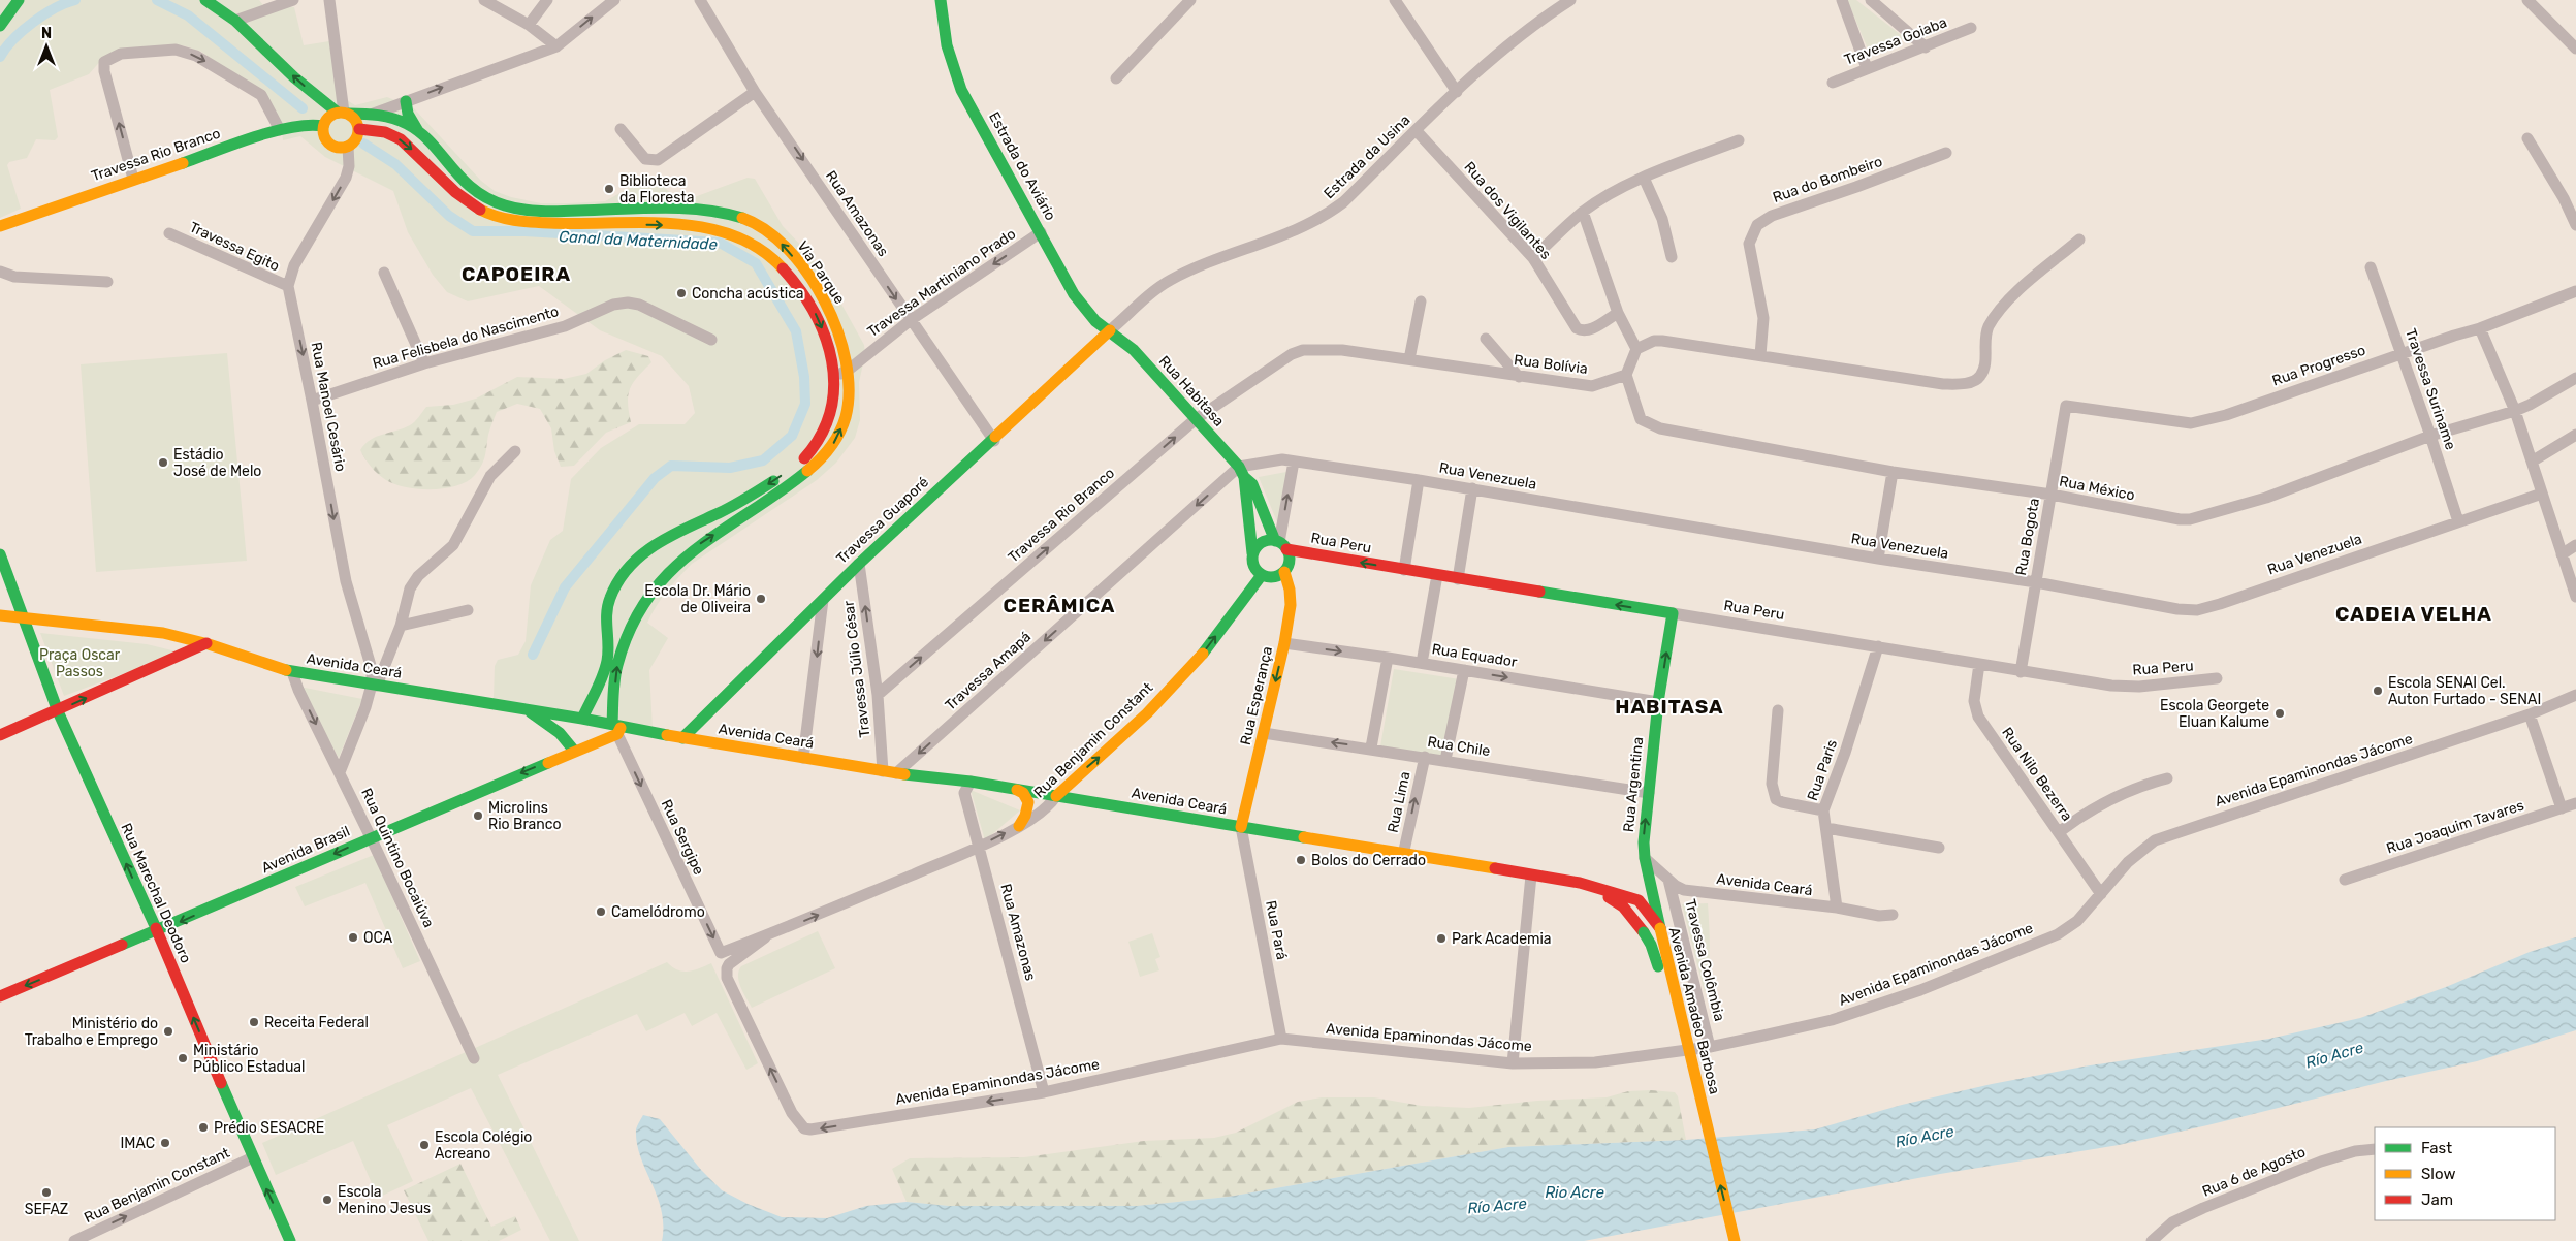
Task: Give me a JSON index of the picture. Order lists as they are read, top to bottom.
{
  "streets": {
    "street": [
      "Travessa Goiaba",
      "Travessa Rio Branco",
      "Estrada da Usina",
      "Estrada do Aviário",
      "Rua do Bombeiro",
      "Rua dos Vigilantes",
      "Rua Amazonas",
      "Travessa Egito",
      "Via Parque",
      "Travessa Martiniano Prado",
      "Rua Felisbela do Nascimento",
      "Rua Bolívia",
      "Rua Progresso",
      "Travessa Suriname",
      "Rua Habitasa",
      "Rua Manoel Cesário",
      "Rua Venezuela",
      "Rua México",
      "Travessa Guaporé",
      "Rua Bogota",
      "Rua Peru",
      "Rua Equador",
      "Avenida Ceará",
      "Travessa Júlio César",
      "Travessa Amapá",
      "Rua Esperança",
      "Rua Benjamin Constant",
      "Rua Chile",
      "Rua Paris",
      "Avenida Epaminondas Jácome",
      "Rua Nilo Bezerra",
      "Rua Argentina",
      "Rua Lima",
      "Rua Joaquim Tavares",
      "Rua Sergipe",
      "Avenida Brasil",
      "Rua Quintino Bocaiúva",
      "Rua Marechal Deodoro",
      "Rua Pará",
      "Travessa Colômbia",
      "Avenida Amadeo Barbosa",
      "Rua 6 de Agosto"
    ]
  },
  "crossings": [
    ["Travessa Rio Branco", "Via Parque"],
    ["Travessa Rio Branco", "Rua Bolívia"],
    ["Travessa Rio Branco", "Rua Habitasa"],
    ["Travessa Rio Branco", "Rua Manoel Cesário"],
    ["Travessa Rio Branco", "Travessa Júlio César"],
    ["Estrada da Usina", "Estrada do Aviário"],
    ["Estrada da Usina", "Rua dos Vigilantes"],
    ["Estrada da Usina", "Rua Habitasa"],
    ["Estrada da Usina", "Travessa Guaporé"],
    ["Estrada do Aviário", "Travessa Martiniano Prado"],
    ["Estrada do Aviário", "Rua Habitasa"],
    ["Estrada do Aviário", "Travessa Guaporé"],
    ["Rua Amazonas", "Travessa Martiniano Prado"],
    ["Rua Amazonas", "Travessa Guaporé"],
    ["Rua Amazonas", "Avenida Ceará"],
    ["Rua Amazonas", "Rua Benjamin Constant"],
    ["Rua Amazonas", "Avenida Epaminondas Jácome"],
    ["Travessa Egito", "Rua Manoel Cesário"],
    ["Via Parque", "Travessa Martiniano Prado"],
    ["Via Parque", "Rua Manoel Cesário"],
    ["Via Parque", "Avenida Ceará"],
    ["Via Parque", "Rua Sergipe"],
    ["Via Parque", "Avenida Brasil"],
    ["Rua Felisbela do Nascimento", "Rua Manoel Cesário"],
    ["Rua Bolívia", "Rua México"],
    ["Rua Progresso", "Travessa Suriname"],
    ["Rua Progresso", "Rua Bogota"],
    ["Travessa Suriname", "Rua Venezuela"],
    ["Travessa Suriname", "Rua México"],
    ["Rua Habitasa", "Rua Venezuela"],
    ["Rua Habitasa", "Travessa Guaporé"],
    ["Rua Habitasa", "Rua Peru"],
    ["Rua Habitasa", "Travessa Amapá"],
    ["Rua Habitasa", "Rua Esperança"],
    ["Rua Habitasa", "Rua Benjamin Constant"],
    ["Rua Manoel Cesário", "Avenida Ceará"],
    ["Rua Venezuela", "Rua Bogota"],
    ["Rua Venezuela", "Travessa Amapá"],
    ["Rua México", "Rua Bogota"],
    ["Travessa Guaporé", "Avenida Ceará"],
    ["Travessa Guaporé", "Travessa Júlio César"],
    ["Rua Bogota", "Rua Peru"],
    ["Rua Peru", "Rua Esperança"],
    ["Rua Peru", "Rua Benjamin Constant"],
    ["Rua Peru", "Rua Paris"],
    ["Rua Peru", "Rua Nilo Bezerra"],
    ["Rua Peru", "Rua Argentina"],
    ["Rua Equador", "Rua Esperança"],
    ["Rua Equador", "Rua Argentina"],
    ["Avenida Ceará", "Travessa Júlio César"],
    ["Avenida Ceará", "Travessa Amapá"],
    ["Avenida Ceará", "Rua Esperança"],
    ["Avenida Ceará", "Rua Benjamin Constant"],
    ["Avenida Ceará", "Rua Paris"],
    ["Avenida Ceará", "Rua Argentina"],
    ["Avenida Ceará", "Rua Lima"],
    ["Avenida Ceará", "Rua Sergipe"],
    ["Avenida Ceará", "Avenida Brasil"],
    ["Avenida Ceará", "Rua Quintino Bocaiúva"],
    ["Avenida Ceará", "Rua Marechal Deodoro"],
    ["Avenida Ceará", "Rua Pará"],
    ["Avenida Ceará", "Travessa Colômbia"],
    ["Avenida Ceará", "Avenida Amadeo Barbosa"],
    ["Rua Esperança", "Rua Benjamin Constant"],
    ["Rua Esperança", "Rua Chile"],
    ["Rua Esperança", "Rua Pará"],
    ["Rua Benjamin Constant", "Avenida Epaminondas Jácome"],
    ["Rua Benjamin Constant", "Rua Sergipe"],
    ["Rua Benjamin Constant", "Rua Marechal Deodoro"],
    ["Rua Chile", "Rua Argentina"],
    ["Rua Chile", "Rua Lima"],
    ["Avenida Epaminondas Jácome", "Rua Nilo Bezerra"],
    ["Avenida Epaminondas Jácome", "Rua Pará"],
    ["Avenida Epaminondas Jácome", "Travessa Colômbia"],
    ["Rua Argentina", "Avenida Amadeo Barbosa"],
    ["Rua Sergipe", "Avenida Brasil"],
    ["Avenida Brasil", "Rua Quintino Bocaiúva"],
    ["Avenida Brasil", "Rua Marechal Deodoro"]
  ],
  "one_way": [
    "Travessa Rio Branco",
    "Travessa Martiniano Prado",
    "Rua Manoel Cesário",
    "Rua Peru",
    "Rua Equador",
    "Travessa Amapá",
    "Rua Esperança",
    "Rua Benjamin Constant",
    "Rua Argentina",
    "Rua Lima",
    "Rua Sergipe",
    "Avenida Brasil",
    "Rua Marechal Deodoro"
  ],
  "districts": [
    "CAPOEIRA",
    "CERÂMICA",
    "CADEIA VELHA",
    "HABITASA"
  ],
  "water": ["Canal da Maternidade", "Río Acre", "Rio Acre"],
  "parks": ["Praça Oscar Passos"],
  "places": [
    "Biblioteca da Floresta",
    "Concha acústica",
    "Estádio José de Melo",
    "Escola Dr. Mário de Oliveira",
    "Escola SENAI Cel. Auton Furtado - SENAI",
    "Escola Georgete Eluan Kalume",
    "Microlins Rio Branco",
    "Bolos do Cerrado",
    "Camelódromo",
    "OCA",
    "Park Academia",
    "Receita Federal",
    "Ministério do Trabalho e Emprego",
    "Ministário Público Estadual",
    "Prédio SESACRE",
    "IMAC",
    "Escola Colégio Acreano",
    "SEFAZ",
    "Escola Menino Jesus"
  ],
  "legend": ["Fast", "Slow", "Jam"],
  "north": "top"
}
